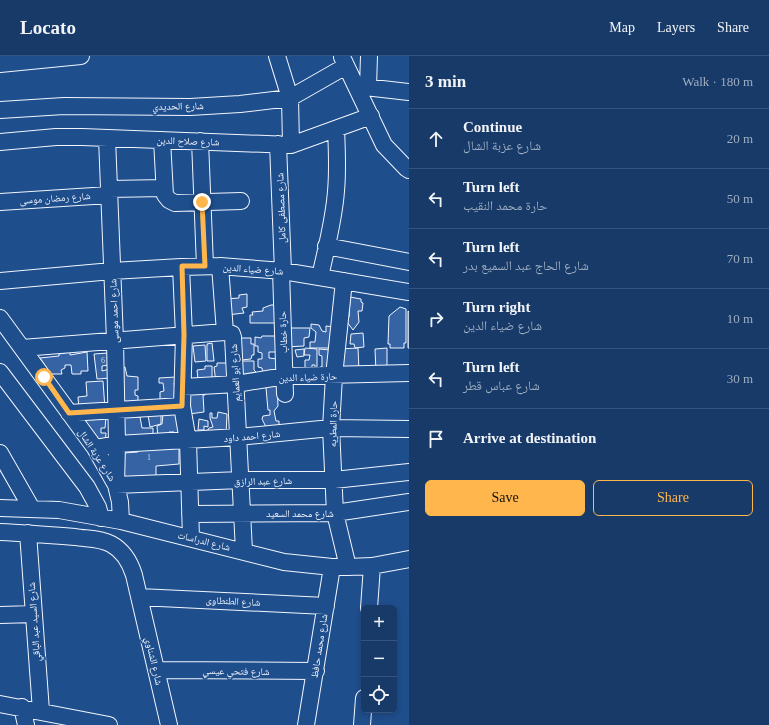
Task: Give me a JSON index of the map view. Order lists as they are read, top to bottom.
{
  "streets": {
    "street": [
      "شارع الحديدي",
      "شارع صلاح الدين",
      "شارع رمضان موسى",
      "شارع مصطفى كامل",
      "شارع ضياء الدين",
      "شارع احمد موسى",
      "حارة خطاب",
      "شارع ابو العمايم",
      "حارة ضياء الدين",
      "حارة المطريه",
      "شارع احمد داود",
      "شارع عزبة الشال",
      "شارع عبد الرازق",
      "شارع محمد السعيد",
      "شارع الدراسات",
      "شارع الطنطاوى",
      "شارع السيد عبد الباقي",
      "شارع محمد حافظ",
      "شارع الشناوي",
      "شارع فتحي عيسي"
    ]
  },
  "crossings": [
    ["شارع الحديدي", "شارع مصطفى كامل"],
    ["شارع صلاح الدين", "شارع مصطفى كامل"],
    ["شارع صلاح الدين", "شارع احمد موسى"],
    ["شارع رمضان موسى", "شارع احمد موسى"],
    ["شارع مصطفى كامل", "شارع ضياء الدين"],
    ["شارع مصطفى كامل", "حارة خطاب"],
    ["شارع ضياء الدين", "شارع احمد موسى"],
    ["شارع ضياء الدين", "حارة خطاب"],
    ["شارع ضياء الدين", "حارة المطريه"],
    ["شارع احمد موسى", "شارع ابو العمايم"],
    ["شارع احمد موسى", "شارع احمد داود"],
    ["شارع احمد موسى", "شارع عزبة الشال"],
    ["شارع احمد موسى", "شارع عبد الرازق"],
    ["حارة خطاب", "حارة ضياء الدين"],
    ["شارع ابو العمايم", "حارة ضياء الدين"],
    ["شارع ابو العمايم", "شارع احمد داود"],
    ["شارع ابو العمايم", "شارع عزبة الشال"],
    ["شارع ابو العمايم", "شارع عبد الرازق"],
    ["شارع ابو العمايم", "شارع محمد السعيد"],
    ["شارع ابو العمايم", "شارع الدراسات"],
    ["حارة ضياء الدين", "حارة المطريه"],
    ["حارة المطريه", "شارع احمد داود"],
    ["حارة المطريه", "شارع عبد الرازق"],
    ["حارة المطريه", "شارع محمد السعيد"],
    ["حارة المطريه", "شارع الدراسات"],
    ["شارع احمد داود", "شارع عزبة الشال"],
    ["شارع عزبة الشال", "شارع عبد الرازق"],
    ["شارع عزبة الشال", "شارع الدراسات"],
    ["شارع الدراسات", "شارع محمد حافظ"],
    ["شارع الطنطاوى", "شارع محمد حافظ"],
    ["شارع الطنطاوى", "شارع الشناوي"],
    ["شارع محمد حافظ", "شارع فتحي عيسي"],
    ["شارع الشناوي", "شارع فتحي عيسي"]
  ],
  "house_numbers": ["6", "1"],
  "page": {
    "header": "Locato",
    "nav": ["Map", "Layers", "Share"],
    "heading": ["3 min", "Walk · 180 m"],
    "list": [
      ["Continue", "شارع عزبة الشال", "20 m"],
      ["Turn left", "حارة محمد النقيب", "50 m"],
      ["Turn left", "شارع الحاج عبد السميع بدر", "70 m"],
      ["Turn right", "شارع ضياء الدين", "10 m"],
      ["Turn left", "شارع عباس قطر", "30 m"],
      "Arrive at destination"
    ],
    "buttons": ["Save", "Share"],
    "map_buttons": ["+", "−"]
  }
}
